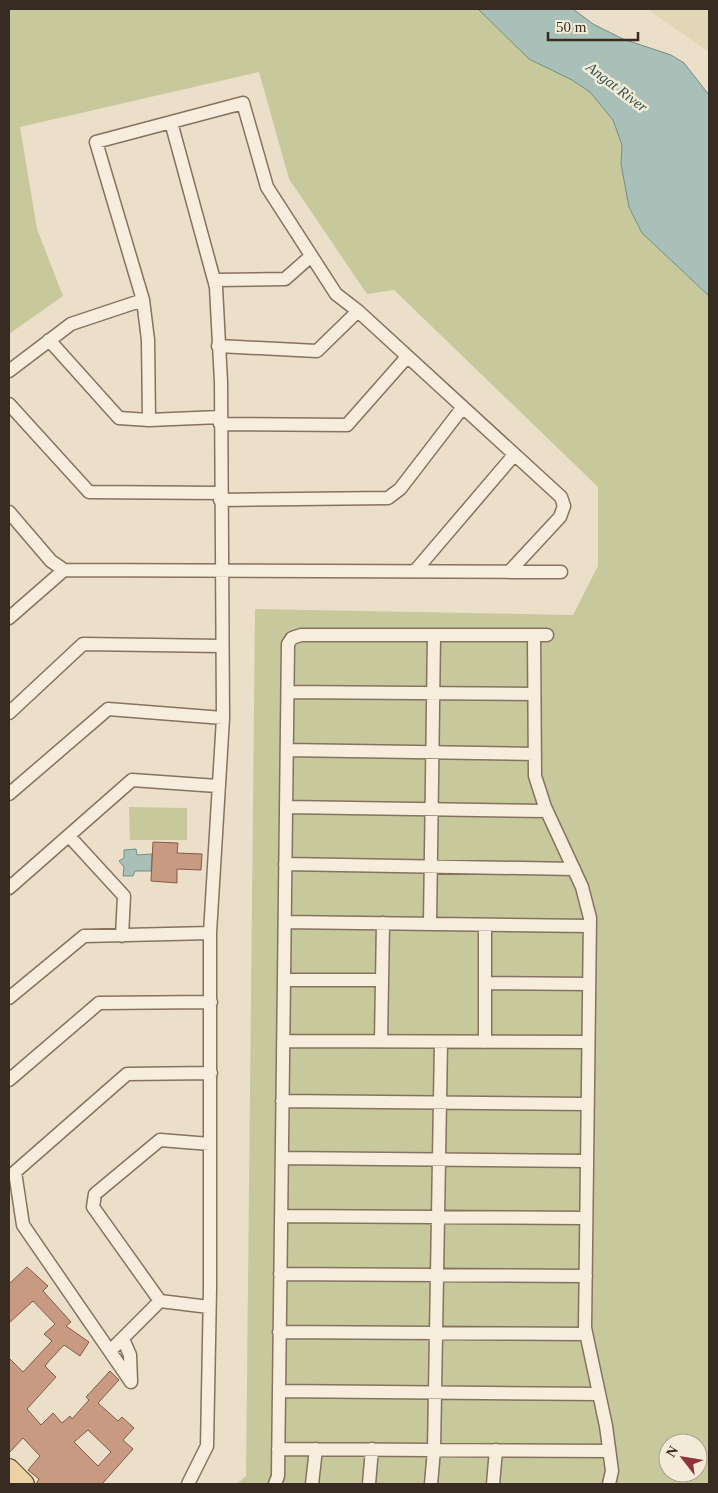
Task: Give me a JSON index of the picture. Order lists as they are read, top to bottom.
{
  "water": ["Angat River"],
  "scale_bar": "50 m",
  "north": "top left"
}
